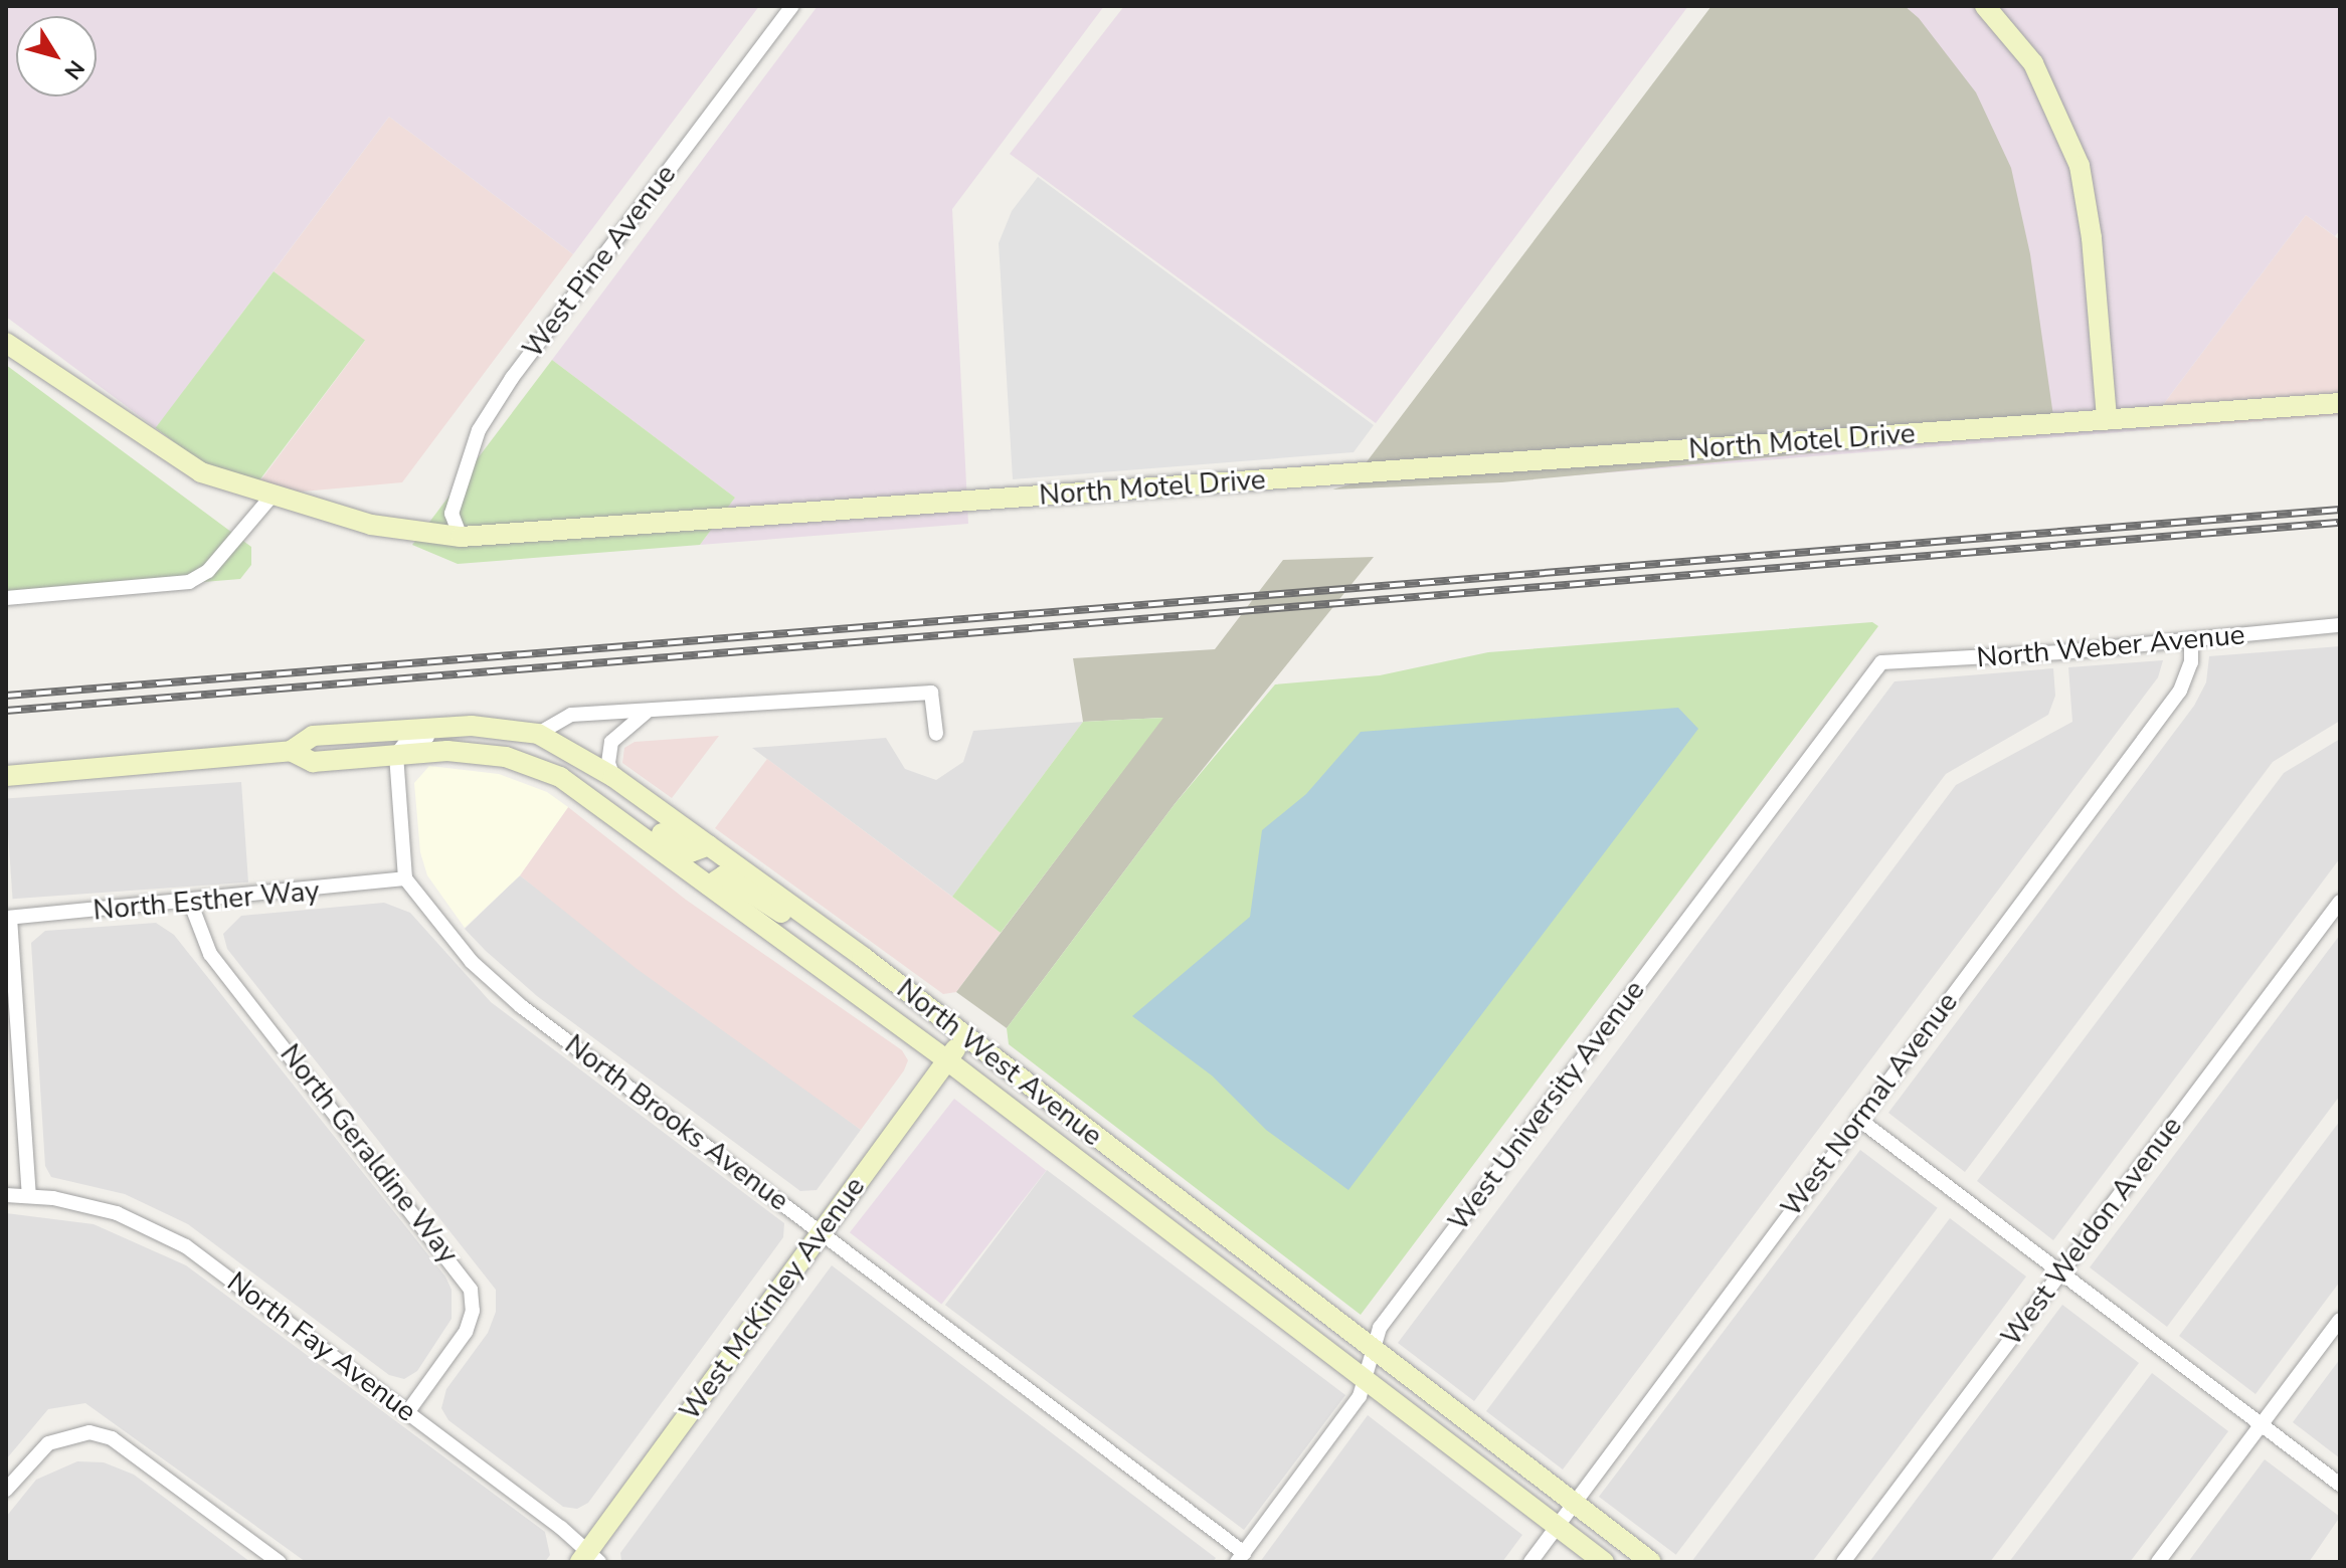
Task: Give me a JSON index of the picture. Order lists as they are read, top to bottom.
{
  "streets": {
    "main road": ["North Motel Drive", "North West Avenue", "West McKinley Avenue"],
    "street": [
      "West Pine Avenue",
      "North Weber Avenue",
      "North Esther Way",
      "West Normal Avenue",
      "West University Avenue",
      "North Brooks Avenue",
      "North Geraldine Way",
      "West Weldon Avenue",
      "North Fay Avenue"
    ]
  },
  "crossings": [
    ["West Pine Avenue", "North Motel Drive"],
    ["North Weber Avenue", "West Normal Avenue"],
    ["North Weber Avenue", "West University Avenue"],
    ["North Esther Way", "North Brooks Avenue"],
    ["North Esther Way", "North Geraldine Way"],
    ["North West Avenue", "West Normal Avenue"],
    ["North West Avenue", "West University Avenue"],
    ["North West Avenue", "West McKinley Avenue"],
    ["West University Avenue", "North Brooks Avenue"],
    ["North Brooks Avenue", "West McKinley Avenue"],
    ["North Geraldine Way", "North Fay Avenue"],
    ["West McKinley Avenue", "North Fay Avenue"]
  ],
  "north": "bottom right"
}
